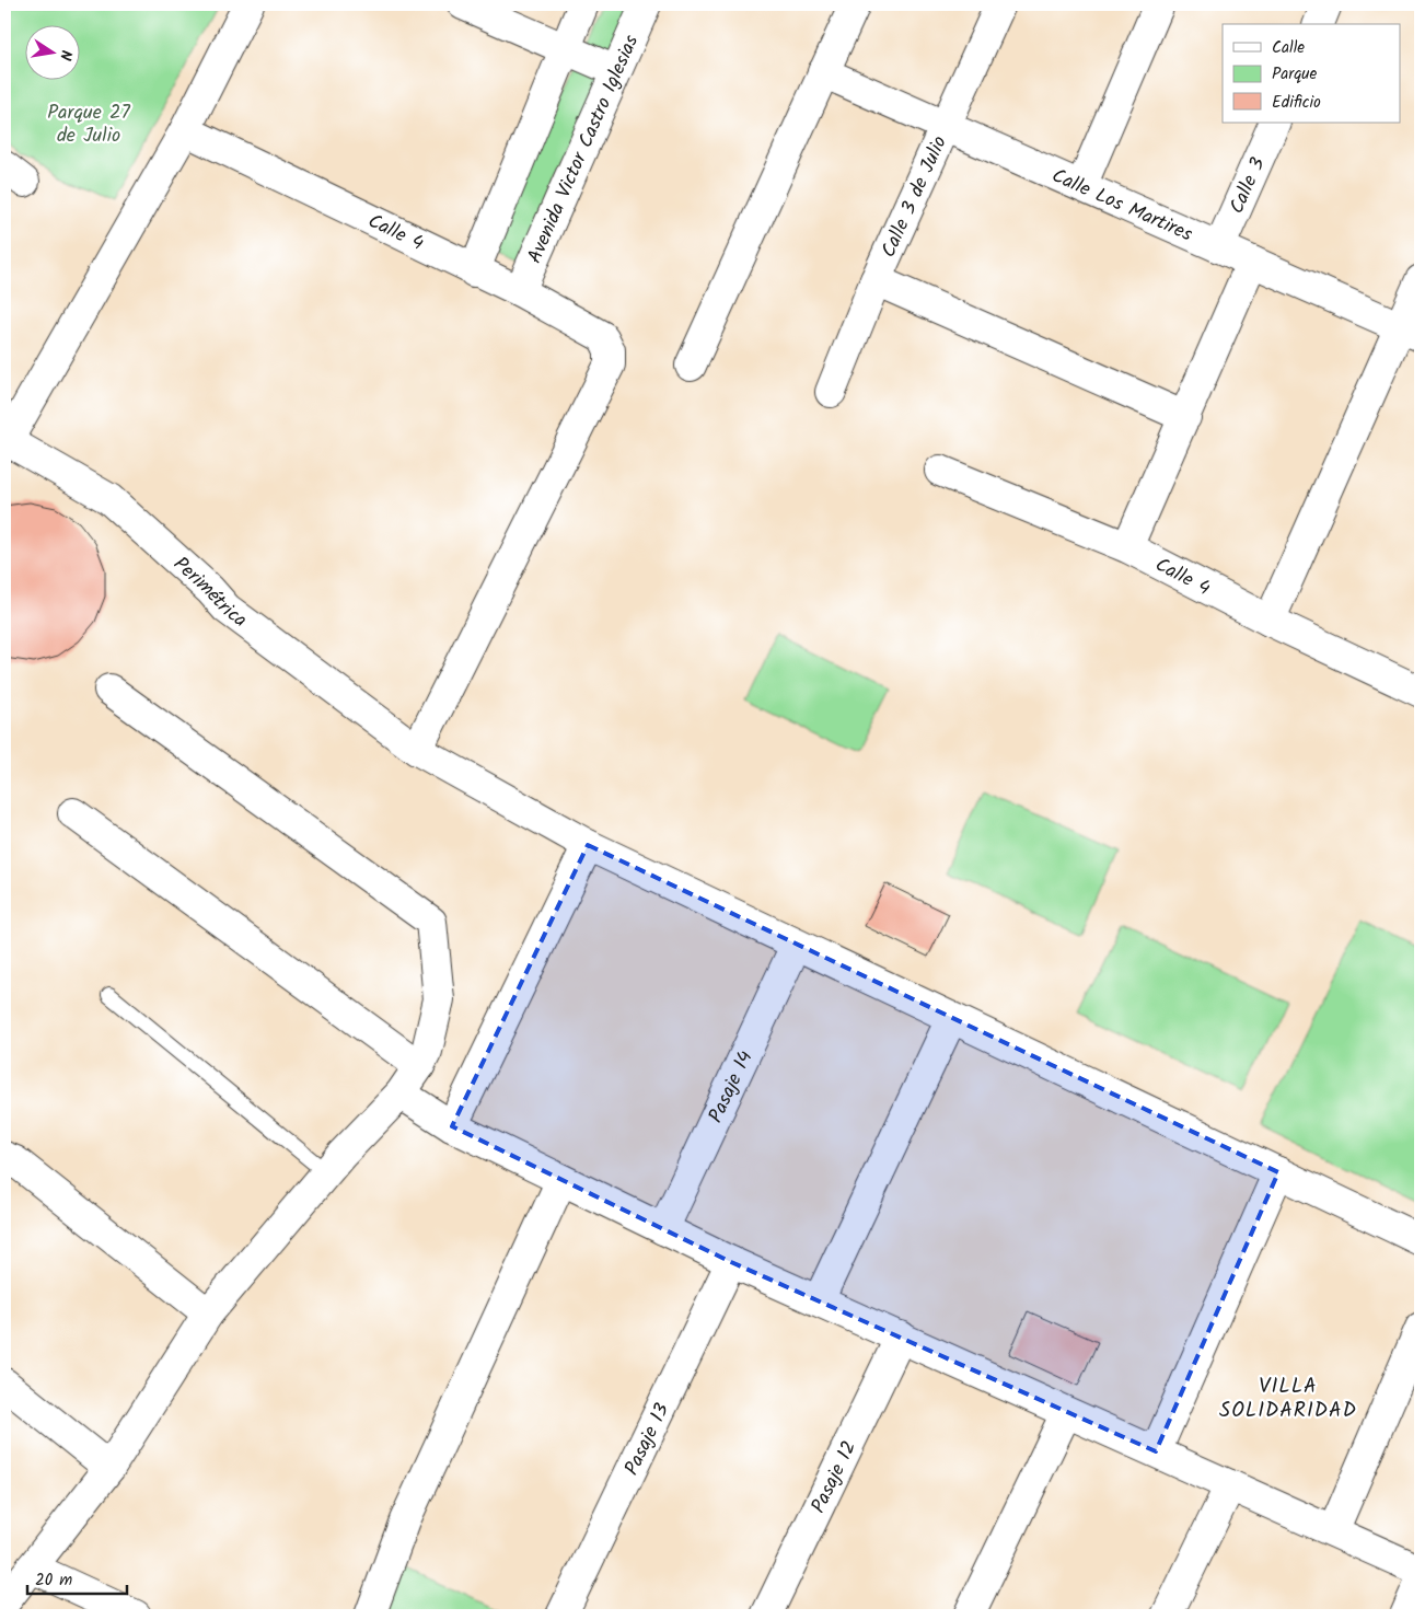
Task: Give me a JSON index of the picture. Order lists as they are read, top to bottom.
{
  "streets": {
    "street": [
      "Avenida Victor Castro Iglesias",
      "Calle 3",
      "Calle 3 de Julio",
      "Calle Los Martires",
      "Calle 4",
      "Perimétrica",
      "Pasaje 14",
      "Pasaje 13",
      "Pasaje 12"
    ]
  },
  "crossings": [
    ["Avenida Victor Castro Iglesias", "Calle 4"],
    ["Calle 3", "Calle Los Martires"],
    ["Calle 3 de Julio", "Calle Los Martires"],
    ["Calle 4", "Perimétrica"],
    ["Perimétrica", "Pasaje 14"]
  ],
  "districts": ["VILLA SOLIDARIDAD"],
  "parks": ["Parque 27 de Julio"],
  "legend": ["Calle", "Parque", "Edificio"],
  "scale_bar": "20 m",
  "north": "right"
}
